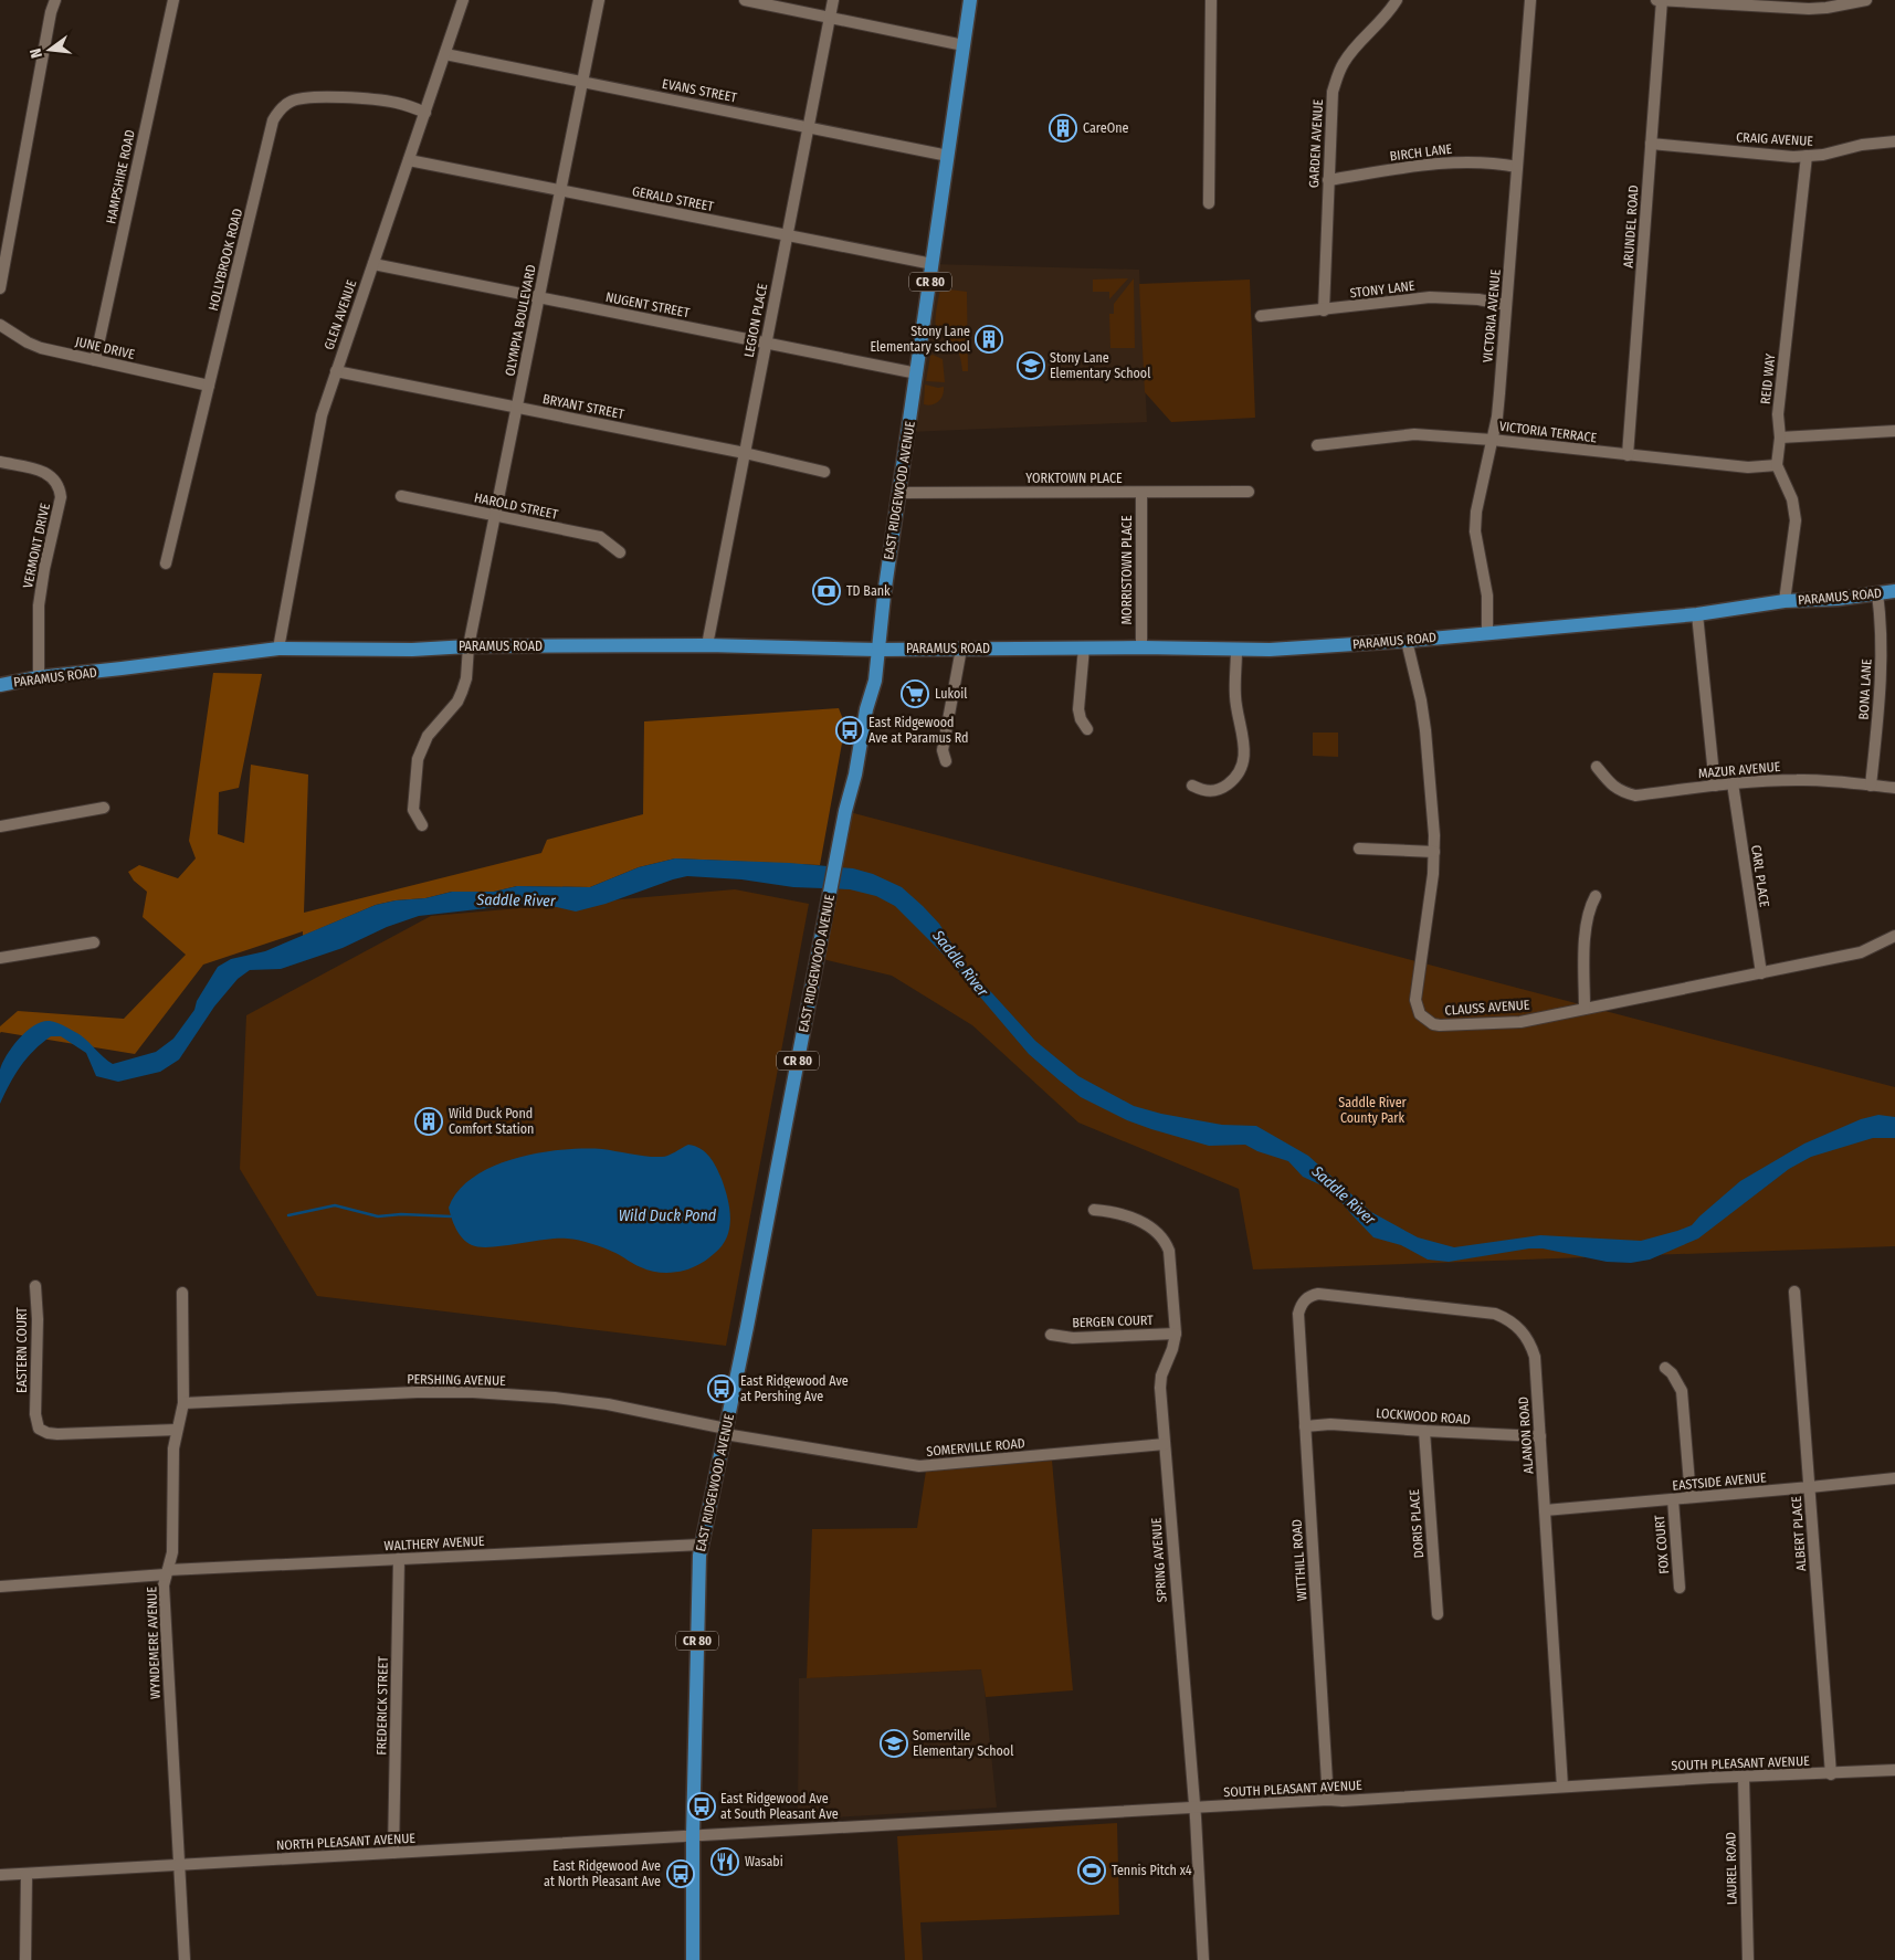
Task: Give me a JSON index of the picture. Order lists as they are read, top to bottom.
{
  "streets": {
    "main road": ["CR 80", "EAST RIDGEWOOD AVENUE", "PARAMUS ROAD"],
    "street": [
      "EVANS STREET",
      "CRAIG AVENUE",
      "GARDEN AVENUE",
      "BIRCH LANE",
      "HAMPSHIRE ROAD",
      "GERALD STREET",
      "ARUNDEL ROAD",
      "HOLLYBROOK ROAD",
      "STONY LANE",
      "NUGENT STREET",
      "GLEN AVENUE",
      "VICTORIA AVENUE",
      "OLYMPIA BOULEVARD",
      "LEGION PLACE",
      "JUNE DRIVE",
      "REID WAY",
      "BRYANT STREET",
      "VICTORIA TERRACE",
      "YORKTOWN PLACE",
      "HAROLD STREET",
      "VERMONT DRIVE",
      "MORRISTOWN PLACE",
      "BONA LANE",
      "MAZUR AVENUE",
      "CARL PLACE",
      "CLAUSS AVENUE",
      "BERGEN COURT",
      "EASTERN COURT",
      "PERSHING AVENUE",
      "LOCKWOOD ROAD",
      "ALANON ROAD",
      "SOMERVILLE ROAD",
      "EASTSIDE AVENUE",
      "DORIS PLACE",
      "ALBERT PLACE",
      "WALTHERY AVENUE",
      "FOX COURT",
      "SPRING AVENUE",
      "WITTHILL ROAD",
      "WYNDEMERE AVENUE",
      "FREDERICK STREET",
      "SOUTH PLEASANT AVENUE",
      "NORTH PLEASANT AVENUE",
      "LAUREL ROAD"
    ]
  },
  "crossings": [
    ["EVANS STREET", "GLEN AVENUE"],
    ["EVANS STREET", "OLYMPIA BOULEVARD"],
    ["EVANS STREET", "LEGION PLACE"],
    ["EVANS STREET", "EAST RIDGEWOOD AVENUE"],
    ["CRAIG AVENUE", "ARUNDEL ROAD"],
    ["CRAIG AVENUE", "REID WAY"],
    ["GARDEN AVENUE", "BIRCH LANE"],
    ["GARDEN AVENUE", "STONY LANE"],
    ["BIRCH LANE", "VICTORIA AVENUE"],
    ["HAMPSHIRE ROAD", "JUNE DRIVE"],
    ["GERALD STREET", "GLEN AVENUE"],
    ["GERALD STREET", "OLYMPIA BOULEVARD"],
    ["GERALD STREET", "LEGION PLACE"],
    ["GERALD STREET", "EAST RIDGEWOOD AVENUE"],
    ["ARUNDEL ROAD", "VICTORIA TERRACE"],
    ["HOLLYBROOK ROAD", "GLEN AVENUE"],
    ["HOLLYBROOK ROAD", "JUNE DRIVE"],
    ["STONY LANE", "VICTORIA AVENUE"],
    ["NUGENT STREET", "GLEN AVENUE"],
    ["NUGENT STREET", "OLYMPIA BOULEVARD"],
    ["NUGENT STREET", "LEGION PLACE"],
    ["NUGENT STREET", "EAST RIDGEWOOD AVENUE"],
    ["GLEN AVENUE", "BRYANT STREET"],
    ["GLEN AVENUE", "PARAMUS ROAD"],
    ["VICTORIA AVENUE", "VICTORIA TERRACE"],
    ["VICTORIA AVENUE", "PARAMUS ROAD"],
    ["OLYMPIA BOULEVARD", "BRYANT STREET"],
    ["OLYMPIA BOULEVARD", "HAROLD STREET"],
    ["OLYMPIA BOULEVARD", "PARAMUS ROAD"],
    ["LEGION PLACE", "BRYANT STREET"],
    ["LEGION PLACE", "PARAMUS ROAD"],
    ["REID WAY", "VICTORIA TERRACE"],
    ["YORKTOWN PLACE", "EAST RIDGEWOOD AVENUE"],
    ["YORKTOWN PLACE", "MORRISTOWN PLACE"],
    ["EAST RIDGEWOOD AVENUE", "PARAMUS ROAD"],
    ["EAST RIDGEWOOD AVENUE", "PERSHING AVENUE"],
    ["EAST RIDGEWOOD AVENUE", "SOMERVILLE ROAD"],
    ["EAST RIDGEWOOD AVENUE", "WALTHERY AVENUE"],
    ["EAST RIDGEWOOD AVENUE", "SOUTH PLEASANT AVENUE"],
    ["EAST RIDGEWOOD AVENUE", "NORTH PLEASANT AVENUE"],
    ["VERMONT DRIVE", "PARAMUS ROAD"],
    ["MORRISTOWN PLACE", "PARAMUS ROAD"],
    ["PARAMUS ROAD", "BONA LANE"],
    ["PARAMUS ROAD", "CLAUSS AVENUE"],
    ["BONA LANE", "MAZUR AVENUE"],
    ["MAZUR AVENUE", "CARL PLACE"],
    ["CARL PLACE", "CLAUSS AVENUE"],
    ["BERGEN COURT", "SPRING AVENUE"],
    ["EASTERN COURT", "WYNDEMERE AVENUE"],
    ["PERSHING AVENUE", "SOMERVILLE ROAD"],
    ["PERSHING AVENUE", "WYNDEMERE AVENUE"],
    ["LOCKWOOD ROAD", "ALANON ROAD"],
    ["LOCKWOOD ROAD", "DORIS PLACE"],
    ["LOCKWOOD ROAD", "WITTHILL ROAD"],
    ["ALANON ROAD", "EASTSIDE AVENUE"],
    ["ALANON ROAD", "WITTHILL ROAD"],
    ["ALANON ROAD", "SOUTH PLEASANT AVENUE"],
    ["SOMERVILLE ROAD", "SPRING AVENUE"],
    ["EASTSIDE AVENUE", "ALBERT PLACE"],
    ["EASTSIDE AVENUE", "FOX COURT"],
    ["ALBERT PLACE", "SOUTH PLEASANT AVENUE"],
    ["WALTHERY AVENUE", "WYNDEMERE AVENUE"],
    ["WALTHERY AVENUE", "FREDERICK STREET"],
    ["SPRING AVENUE", "SOUTH PLEASANT AVENUE"],
    ["WITTHILL ROAD", "SOUTH PLEASANT AVENUE"],
    ["WYNDEMERE AVENUE", "NORTH PLEASANT AVENUE"],
    ["FREDERICK STREET", "NORTH PLEASANT AVENUE"],
    ["SOUTH PLEASANT AVENUE", "NORTH PLEASANT AVENUE"],
    ["SOUTH PLEASANT AVENUE", "LAUREL ROAD"]
  ],
  "water": ["Saddle River", "Wild Duck Pond"],
  "parks": ["Saddle River County Park"],
  "places": {
    "building": ["CareOne", "Stony Lane Elementary school", "Wild Duck Pond Comfort Station"],
    "school or university": ["Stony Lane Elementary School", "Somerville Elementary School"],
    "bank": ["TD Bank"],
    "supermarket": ["Lukoil"],
    "bus stop": [
      "East Ridgewood Ave at Paramus Rd",
      "East Ridgewood Ave at Pershing Ave",
      "East Ridgewood Ave at South Pleasant Ave",
      "East Ridgewood Ave at North Pleasant Ave"
    ],
    "restaurant": ["Wasabi"],
    "sports": ["Tennis Pitch x4"]
  },
  "north": "left"
}
